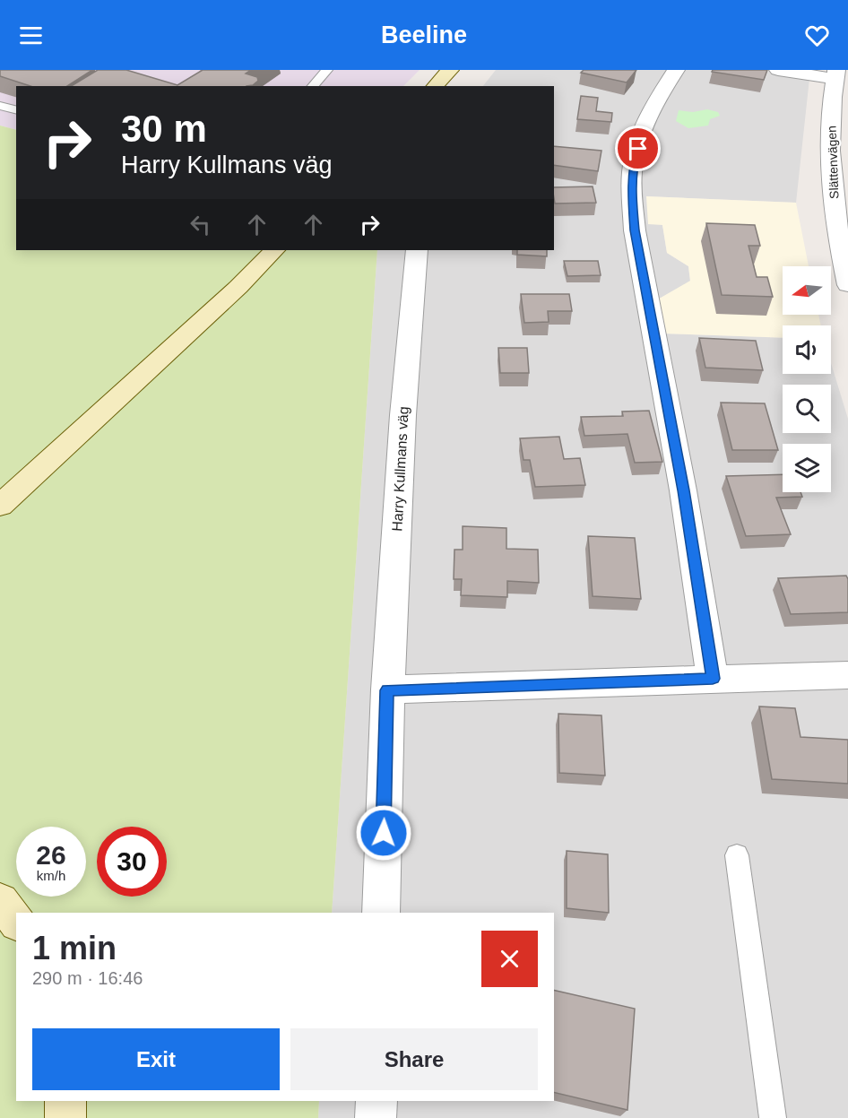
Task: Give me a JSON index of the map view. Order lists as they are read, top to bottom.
{
  "streets": {
    "street": ["Slättenvägen", "Harry Kullmans väg"]
  },
  "north": "left",
  "page": {
    "header": "Beeline",
    "turn": ["30 m", "Harry Kullmans väg"],
    "speed": "26 km/h",
    "limit": "30",
    "heading": ["1 min", "290 m · 16:46"],
    "buttons": ["Exit", "Share"]
  }
}
